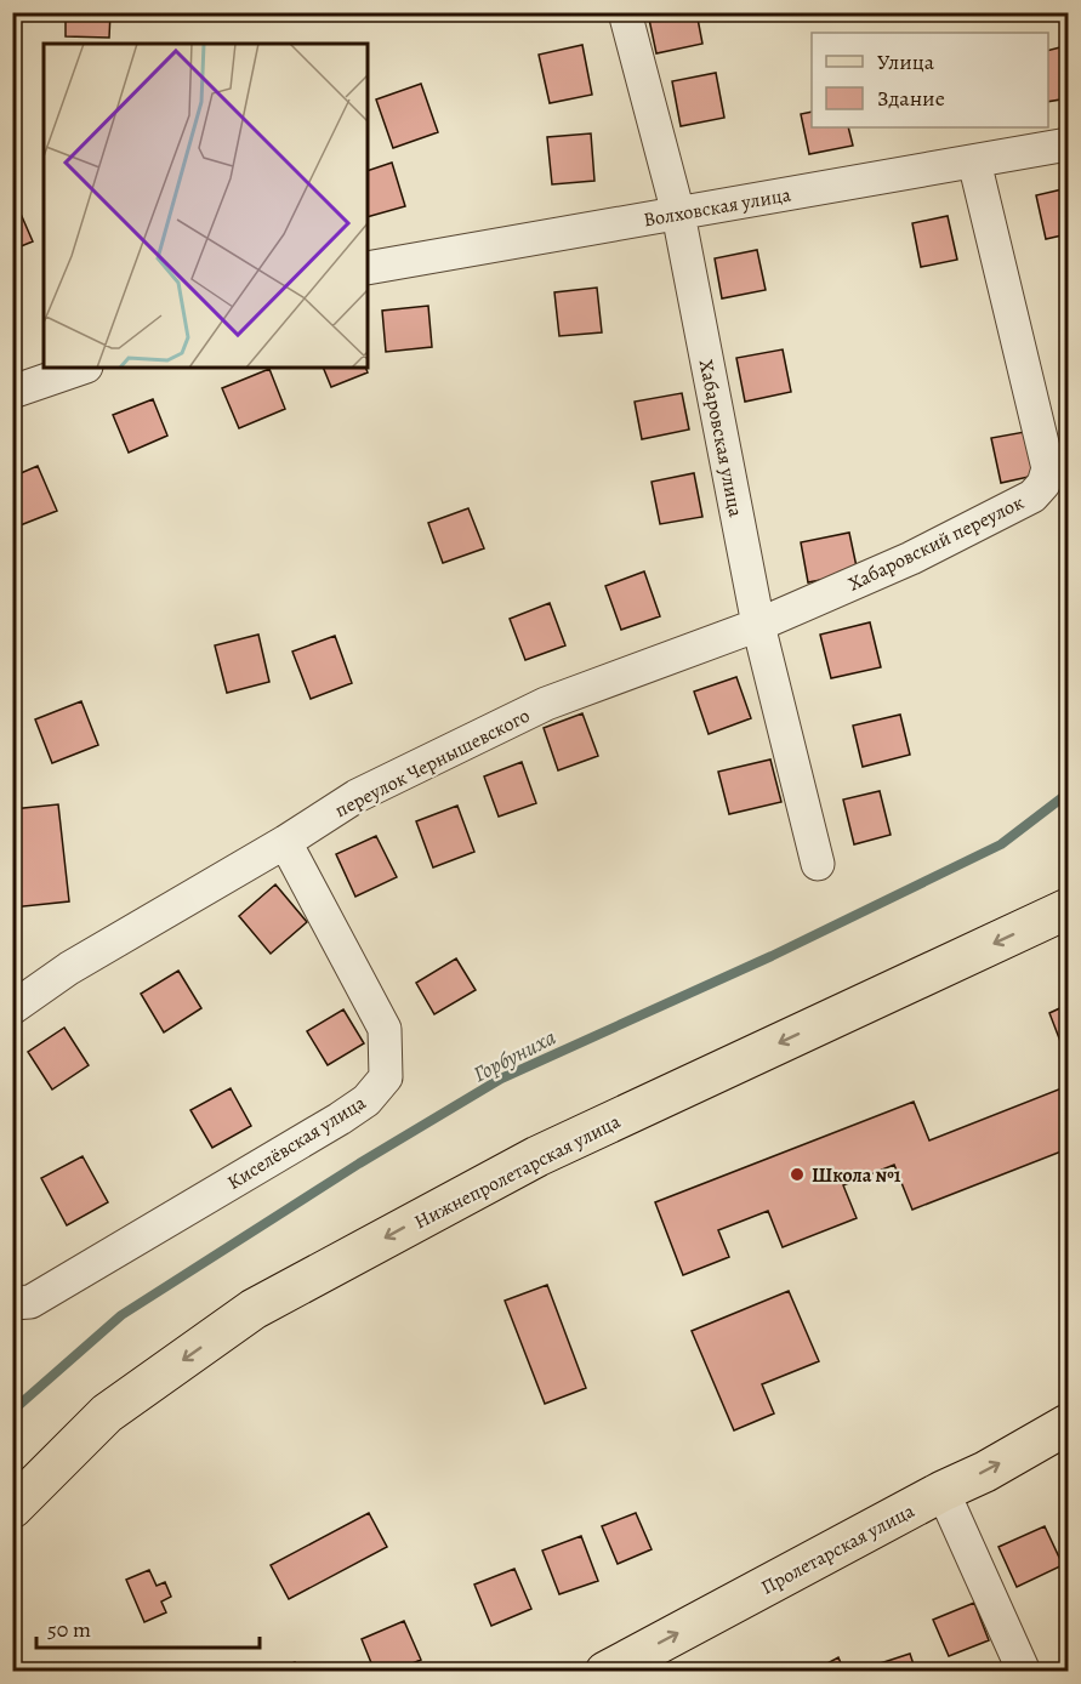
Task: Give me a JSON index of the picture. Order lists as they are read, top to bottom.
{
  "streets": {
    "main road": ["Нижнепролетарская улица", "Пролетарская улица"],
    "street": [
      "Волховская улица",
      "Хабаровская улица",
      "Хабаровский переулок",
      "переулок Чернышевского",
      "Киселёвская улица"
    ]
  },
  "crossings": [
    ["Волховская улица", "Хабаровская улица"],
    ["Волховская улица", "Хабаровский переулок"],
    ["Хабаровская улица", "Хабаровский переулок"],
    ["Хабаровская улица", "переулок Чернышевского"],
    ["Хабаровский переулок", "переулок Чернышевского"],
    ["переулок Чернышевского", "Киселёвская улица"]
  ],
  "one_way": ["Нижнепролетарская улица", "Пролетарская улица"],
  "water": ["Горбуниха"],
  "places": ["Школа №1"],
  "legend": ["Улица", "Здание"],
  "scale_bar": "50 m"
}
